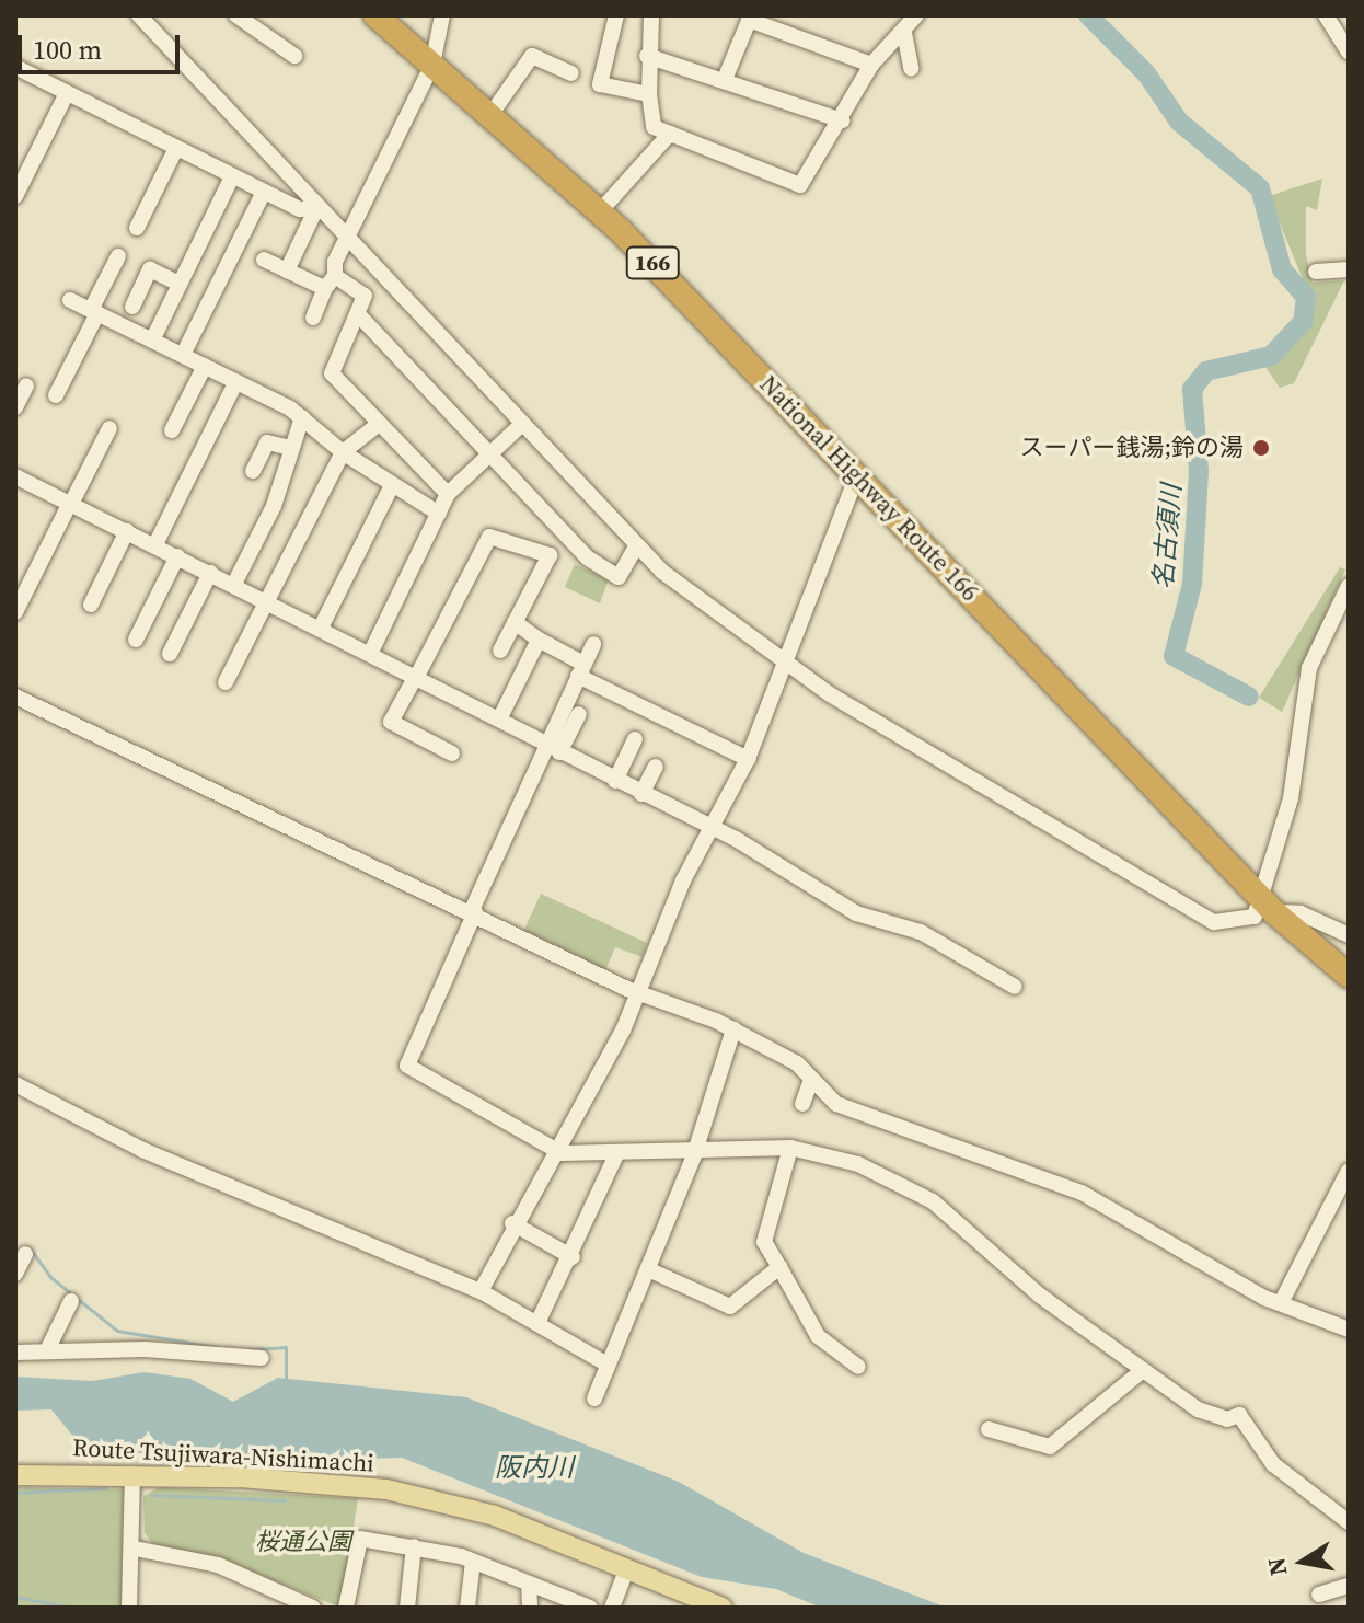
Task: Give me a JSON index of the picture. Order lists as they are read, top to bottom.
{
  "streets": {
    "highway": ["166", "National Highway Route 166"],
    "main road": ["Route Tsujiwara-Nishimachi"]
  },
  "water": ["名古須川", "阪内川"],
  "parks": ["桜通公園"],
  "places": ["スーパー銭湯;鈴の湯"],
  "scale_bar": "100 m",
  "north": "left"
}
